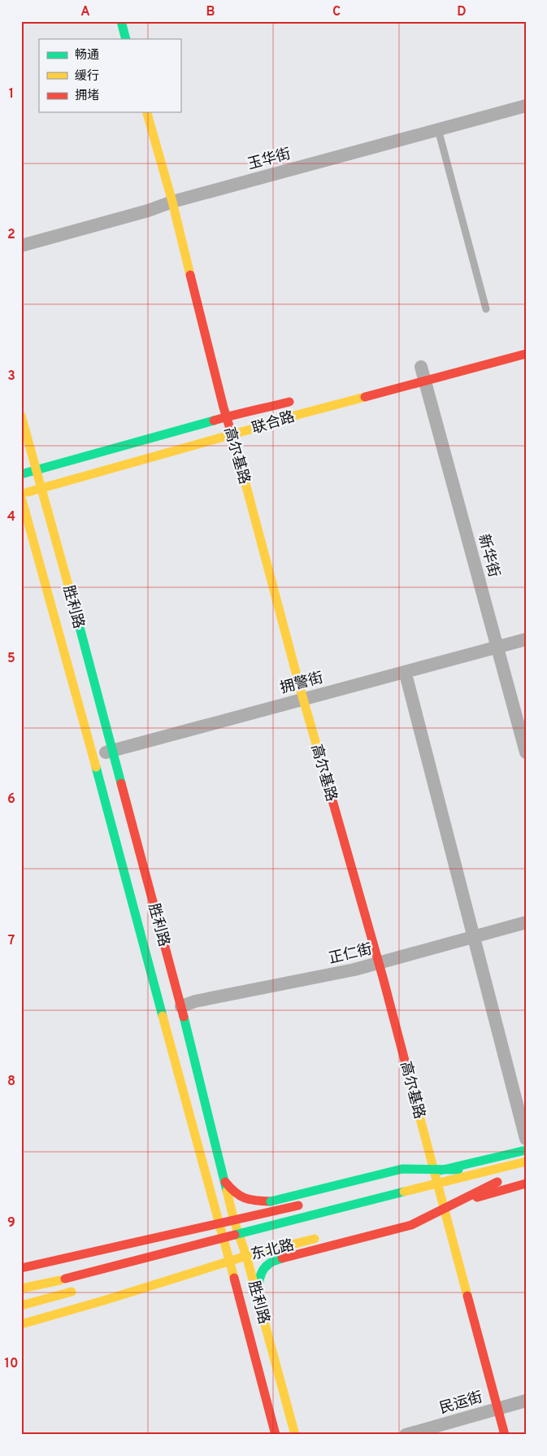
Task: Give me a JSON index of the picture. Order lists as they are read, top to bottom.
{
  "streets": {
    "main road": [
      "联合路",
      "高尔基路",
      "胜利路",
      "东北路"
    ],
    "street": [
      "玉华街",
      "新华街",
      "拥警街",
      "正仁街",
      "民运街"
    ]
  },
  "crossings": [
    ["玉华街", "高尔基路"],
    ["联合路", "高尔基路"],
    ["联合路", "新华街"],
    ["联合路", "胜利路"],
    ["高尔基路", "拥警街"],
    ["高尔基路", "正仁街"],
    ["高尔基路", "民运街"],
    ["新华街", "拥警街"],
    ["胜利路", "拥警街"],
    ["胜利路", "正仁街"],
    ["胜利路", "东北路"]
  ],
  "legend": ["畅通", "缓行", "拥堵"],
  "grid": {
    "columns": [
      "A",
      "B",
      "C",
      "D"
    ],
    "rows": [
      "1",
      "2",
      "3",
      "4",
      "5",
      "6",
      "7",
      "8",
      "9",
      "10"
    ]
  }
}
